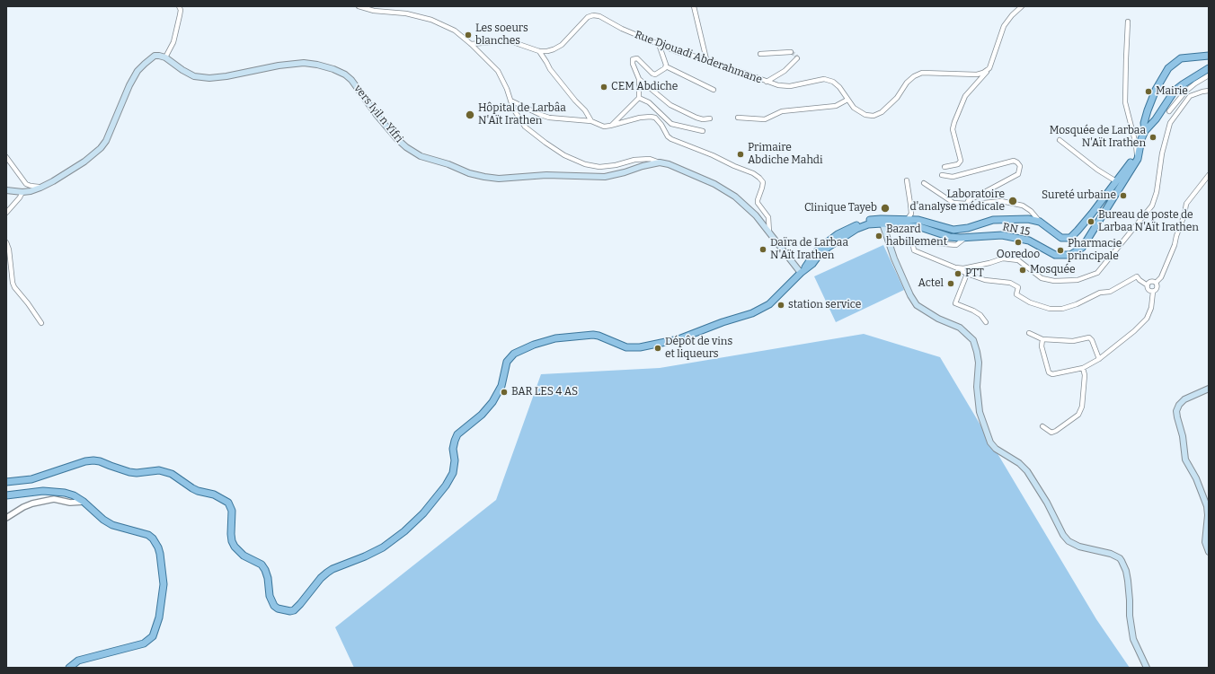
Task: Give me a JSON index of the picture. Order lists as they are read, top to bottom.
{
  "streets": {
    "main road": ["vers Iγil n Yifri", "RN 15"],
    "street": ["Rue Djouadi Abderahmane"]
  },
  "places": [
    "Les soeurs blanches",
    "CEM Abdiche",
    "Mairie",
    "Hôpital de Larbâa N'Aït Irathen",
    "Mosquée de Larbaa N'Aït Irathen",
    "Primaire Abdiche Mahdi",
    "Sureté urbaine",
    "Laboratoire d'analyse médicale",
    "Clinique Tayeb",
    "Bureau de poste de Larbaa N'Aït Irathen",
    "Bazard habillement",
    "Ooredoo",
    "Daïra de Larbaa N'Aït Irathen",
    "Pharmacie principale",
    "Mosquée",
    "PTT",
    "Actel",
    "station service",
    "Dépôt de vins et liqueurs",
    "BAR LES 4 AS"
  ]
}
